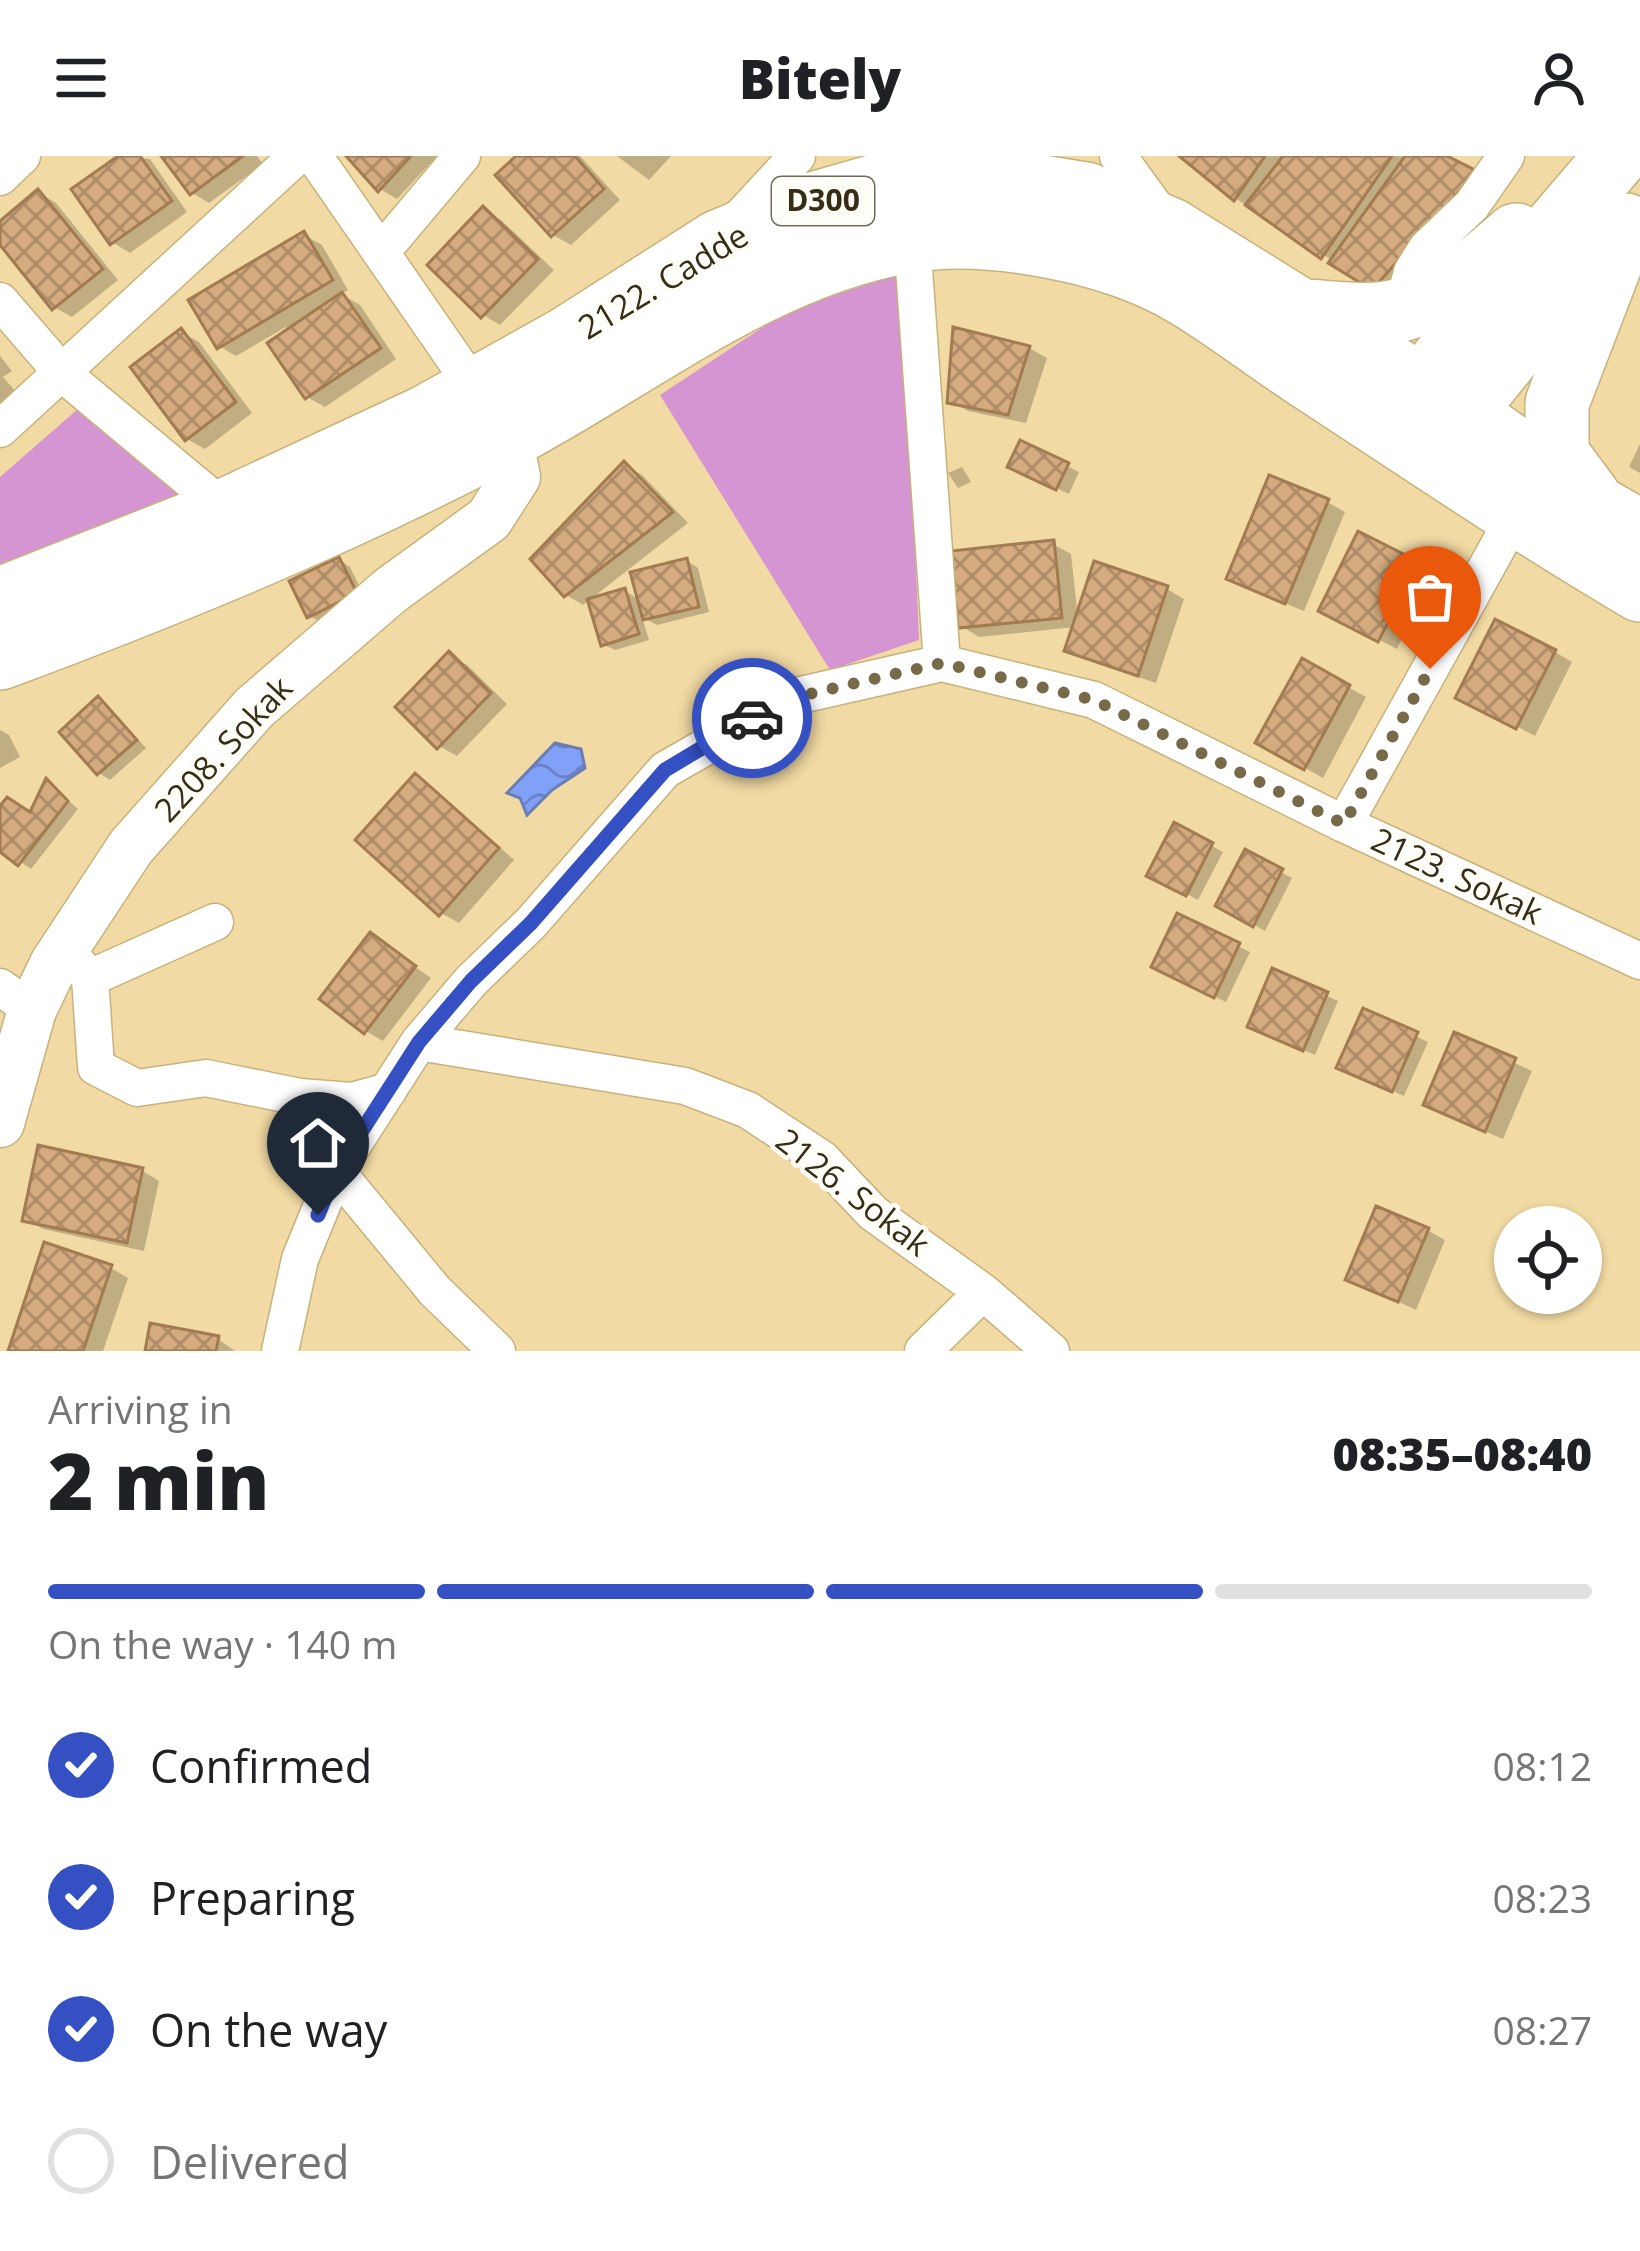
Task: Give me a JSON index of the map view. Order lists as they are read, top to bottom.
{
  "streets": {
    "highway": ["D300", "2122. Cadde"],
    "street": ["2208. Sokak", "2123. Sokak", "2126. Sokak"]
  },
  "crossings": [
    ["2122. Cadde", "2208. Sokak"],
    ["2123. Sokak", "2126. Sokak"]
  ],
  "page": {
    "header": "Bitely",
    "heading": ["2 min", "Arriving in", "08:35–08:40"],
    "bar": "On the way · 140 m",
    "list": [
      ["Confirmed", "08:12"],
      ["Preparing", "08:23"],
      ["On the way", "08:27"],
      "Delivered"
    ]
  }
}
